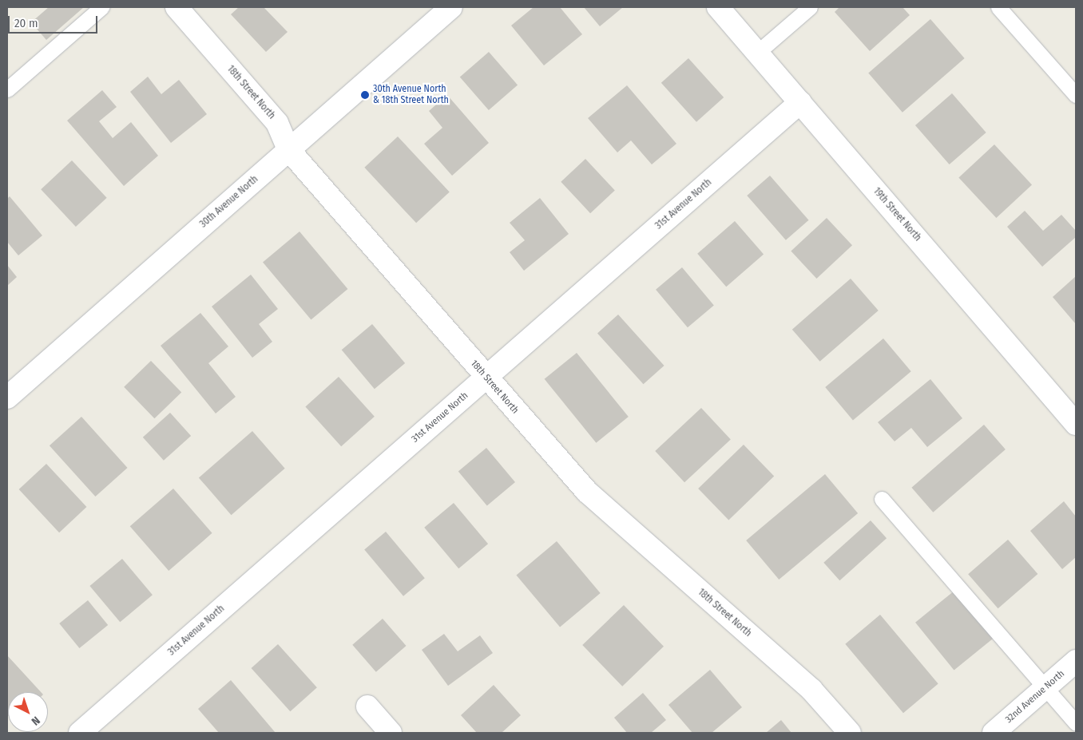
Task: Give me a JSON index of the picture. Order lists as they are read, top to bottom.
{
  "streets": {
    "street": [
      "18th Street North",
      "30th Avenue North",
      "31st Avenue North",
      "19th Street North",
      "32nd Avenue North"
    ]
  },
  "crossings": [
    ["18th Street North", "30th Avenue North"],
    ["18th Street North", "31st Avenue North"],
    ["31st Avenue North", "19th Street North"]
  ],
  "places": ["30th Avenue North & 18th Street North"],
  "scale_bar": "20 m",
  "north": "bottom right"
}
